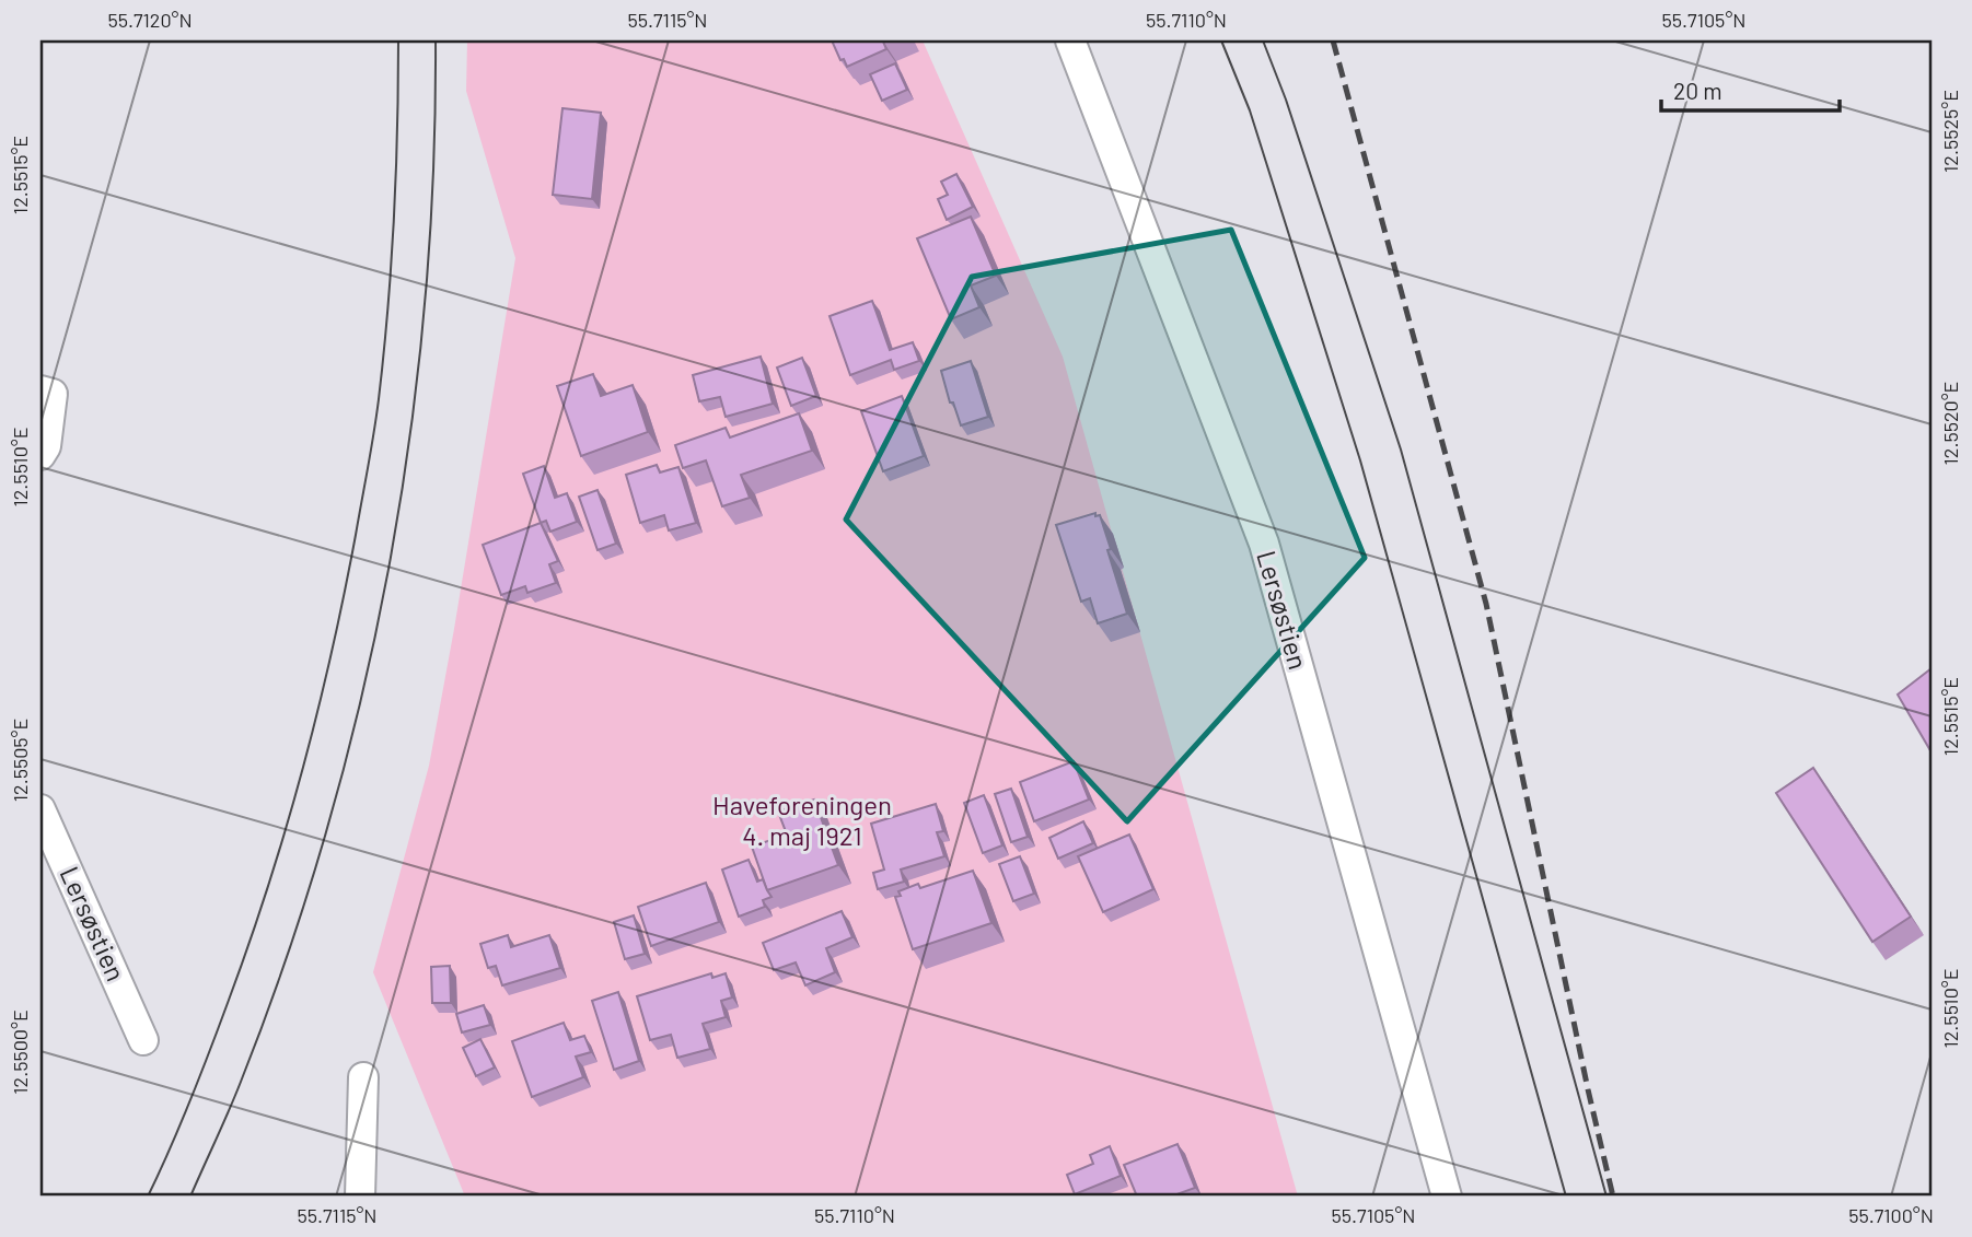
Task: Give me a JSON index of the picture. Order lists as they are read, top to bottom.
{
  "streets": {
    "lane": ["Lersøstien"]
  },
  "parks": ["Haveforeningen 4. maj 1921"],
  "scale_bar": "20 m",
  "coordinates": [
    "55.7120°N",
    "55.7115°N",
    "55.7110°N",
    "55.7105°N",
    "12.5525°E",
    "12.5515°E",
    "12.5520°E",
    "12.5510°E",
    "12.5505°E",
    "12.5500°E",
    "55.7100°N"
  ]
}
